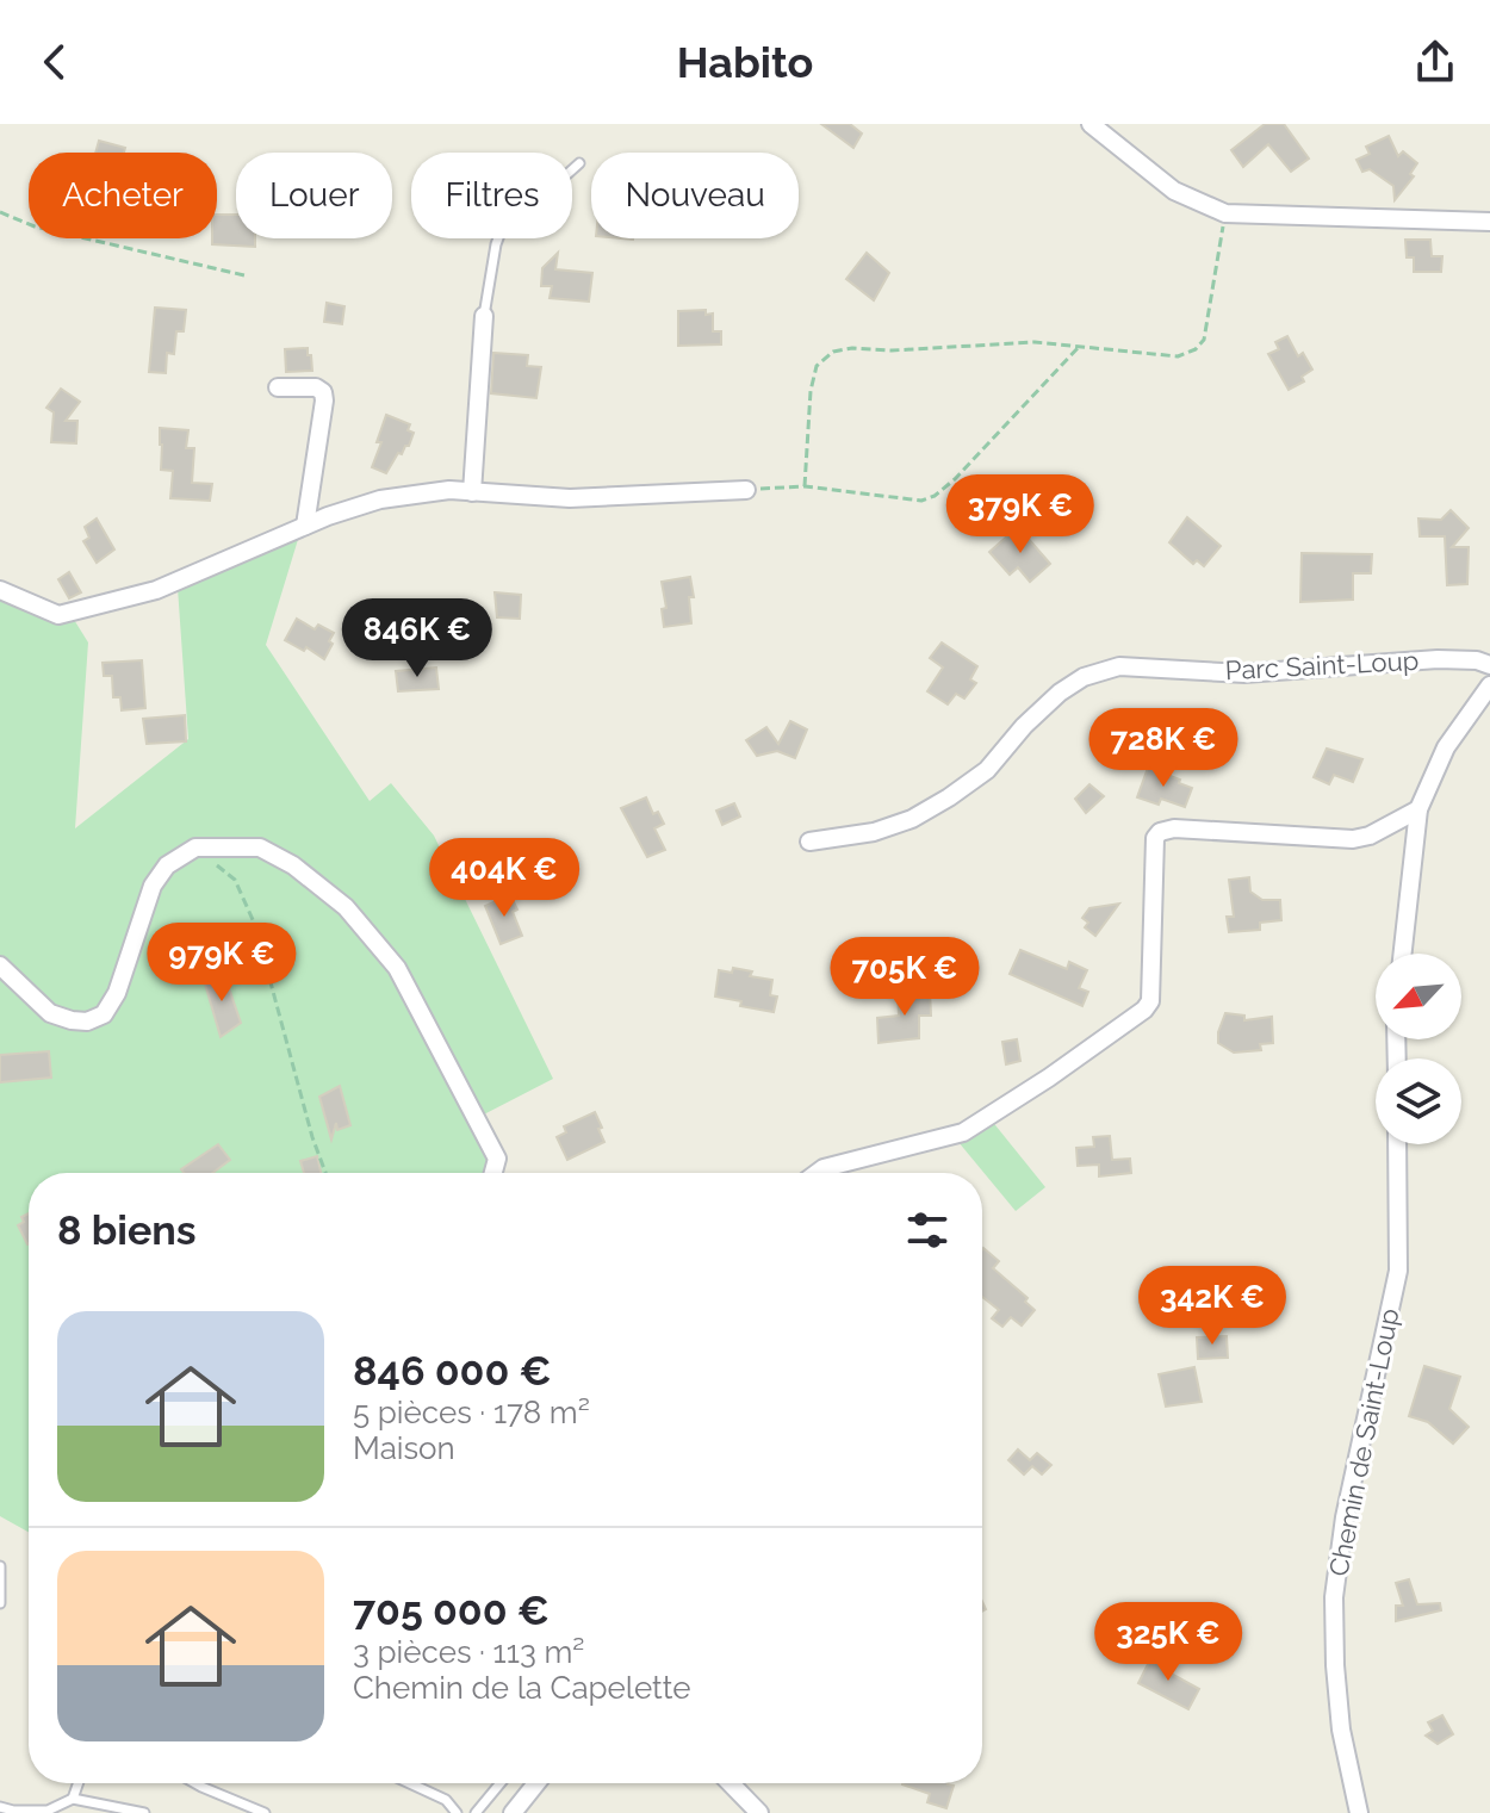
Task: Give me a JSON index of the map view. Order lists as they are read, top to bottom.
{
  "streets": {
    "street": ["Parc Saint-Loup", "Chemin de Saint-Loup"]
  },
  "north": "bottom left",
  "page": {
    "header": "Habito",
    "chip": [
      "Acheter",
      "Louer",
      "Filtres",
      "Nouveau"
    ],
    "price": [
      "379K €",
      "846K €",
      "728K €",
      "404K €",
      "979K €",
      "705K €",
      "342K €",
      "325K €"
    ],
    "heading": "8 biens",
    "list": [
      {
        "name": "846 000 €",
        "note": "5 pièces · 178 m² · Maison"
      },
      {
        "name": "705 000 €",
        "note": "3 pièces · 113 m² · Chemin de la Capelette"
      }
    ]
  }
}
